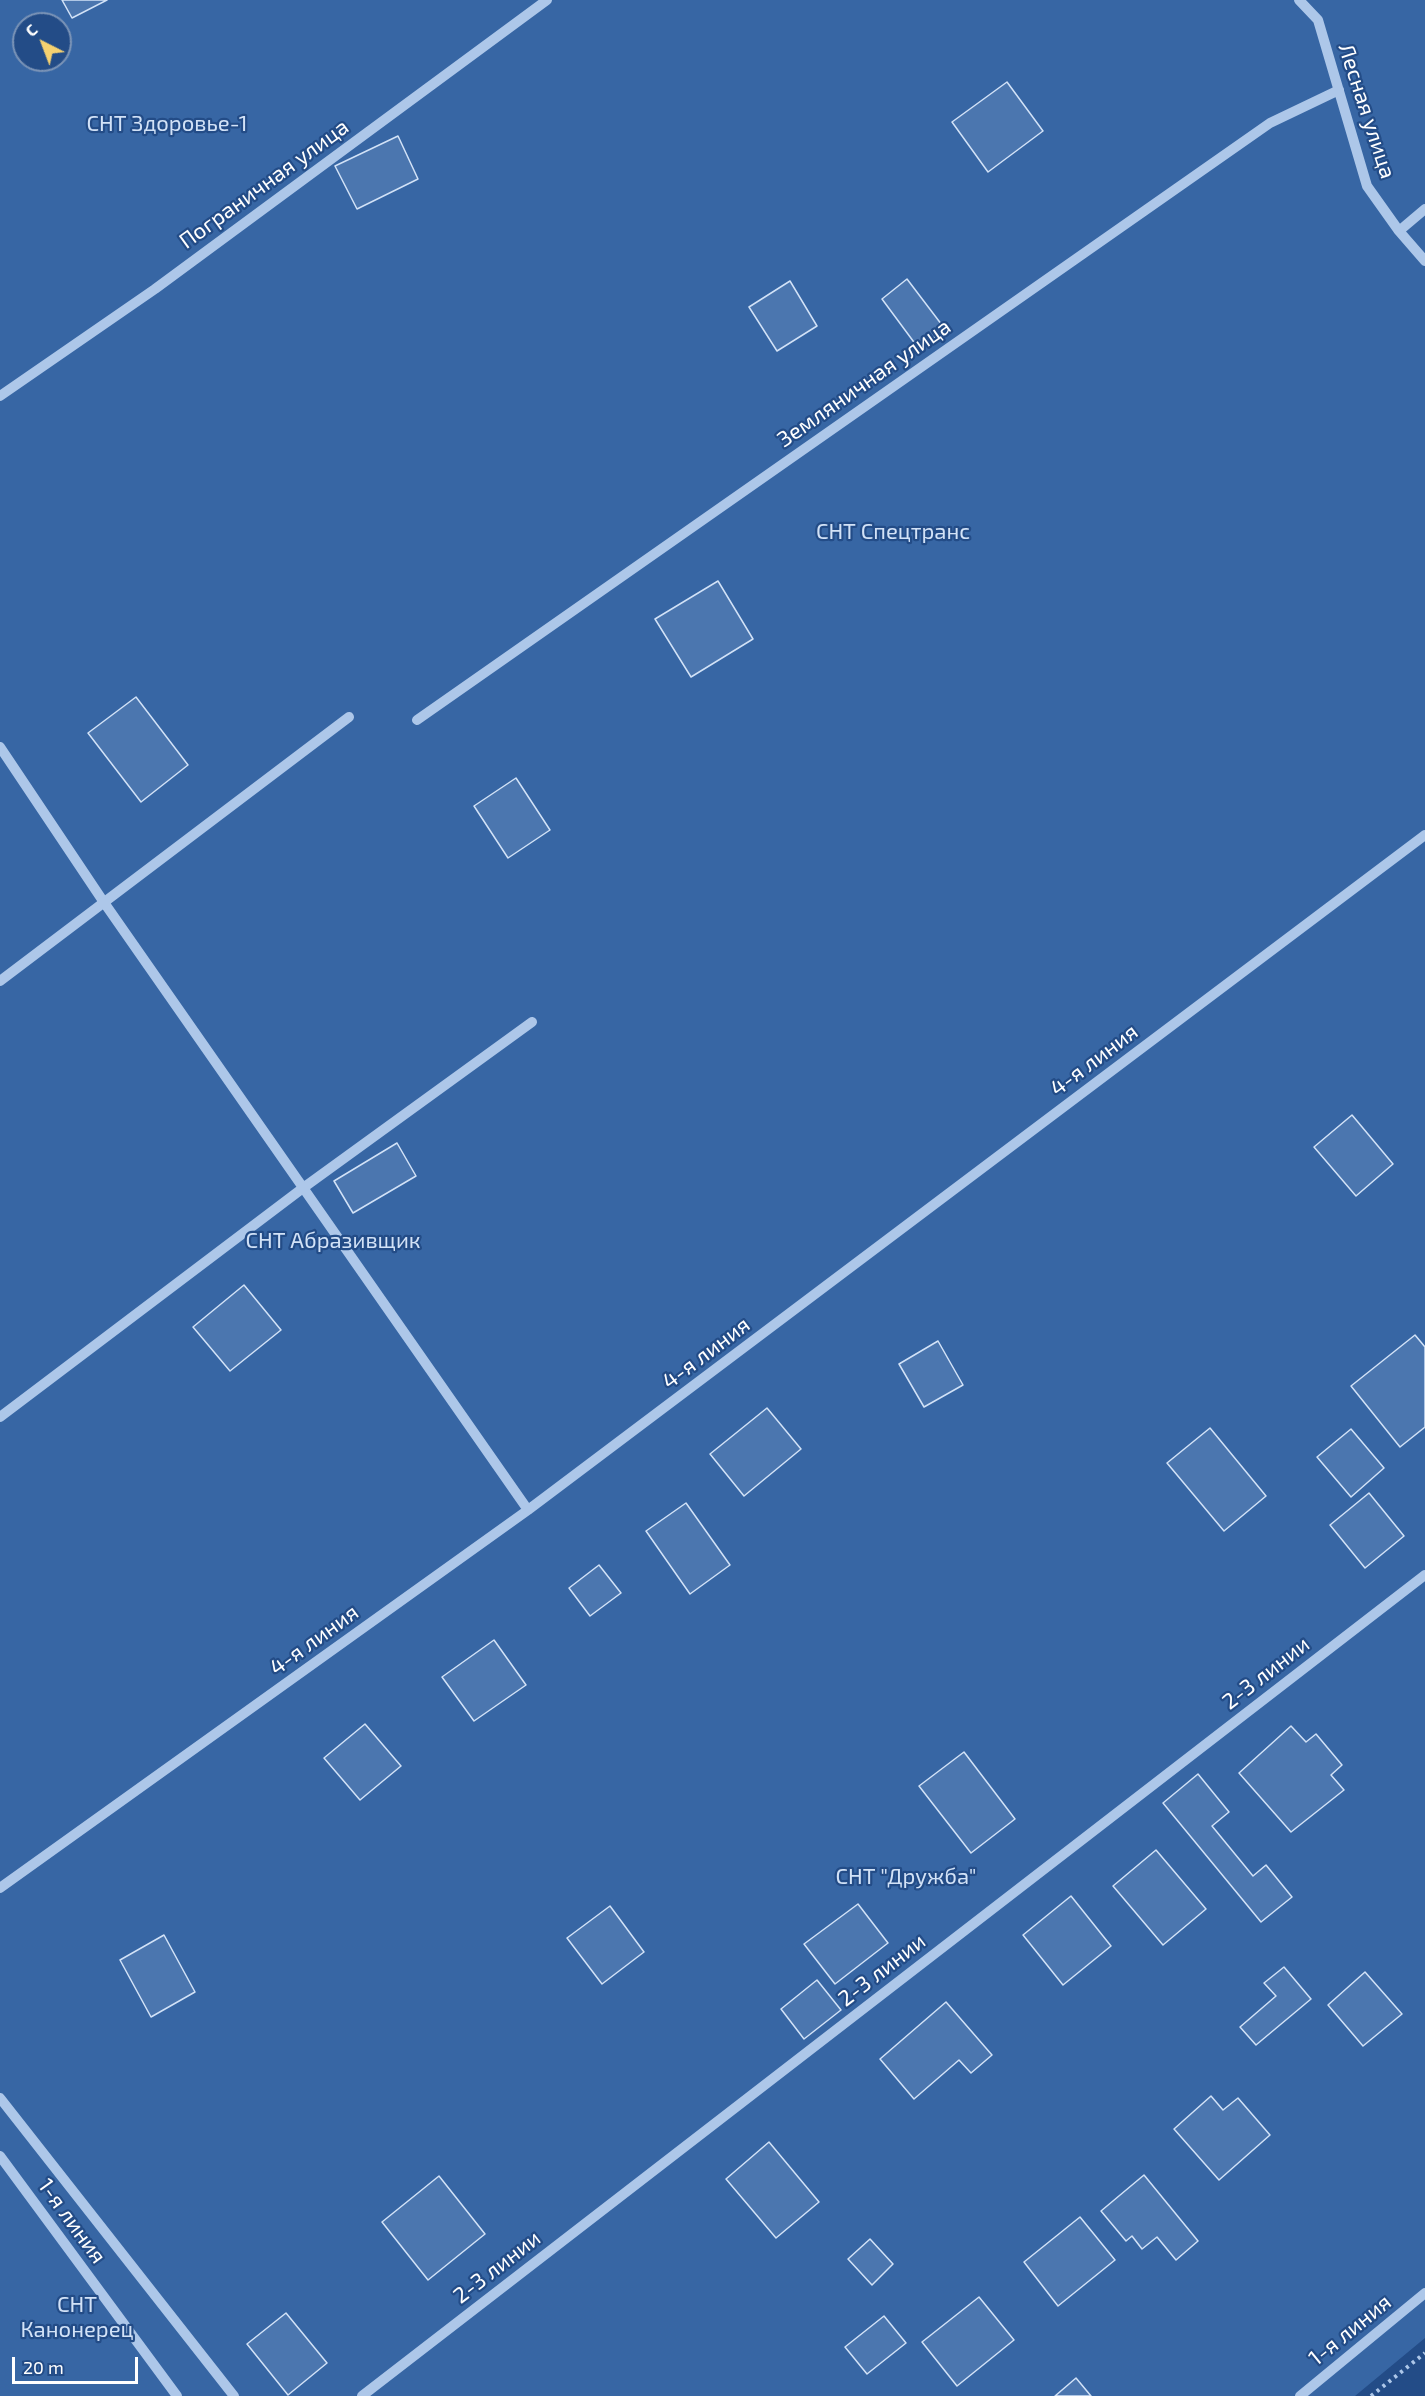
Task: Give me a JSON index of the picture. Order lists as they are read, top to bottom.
{
  "streets": {
    "street": [
      "Лесная улица",
      "Пограничная улица",
      "Земляничная улица",
      "4-я линия",
      "2-3 линии",
      "1-я линия"
    ]
  },
  "crossings": [
    ["Лесная улица", "Земляничная улица"]
  ],
  "parks": [
    "СНТ Здоровье-1",
    "СНТ Спецтранс",
    "СНТ Абразивщик",
    "СНТ \"Дружба\"",
    "СНТ Канонерец"
  ],
  "scale_bar": "20 m",
  "north": "top left"
}
